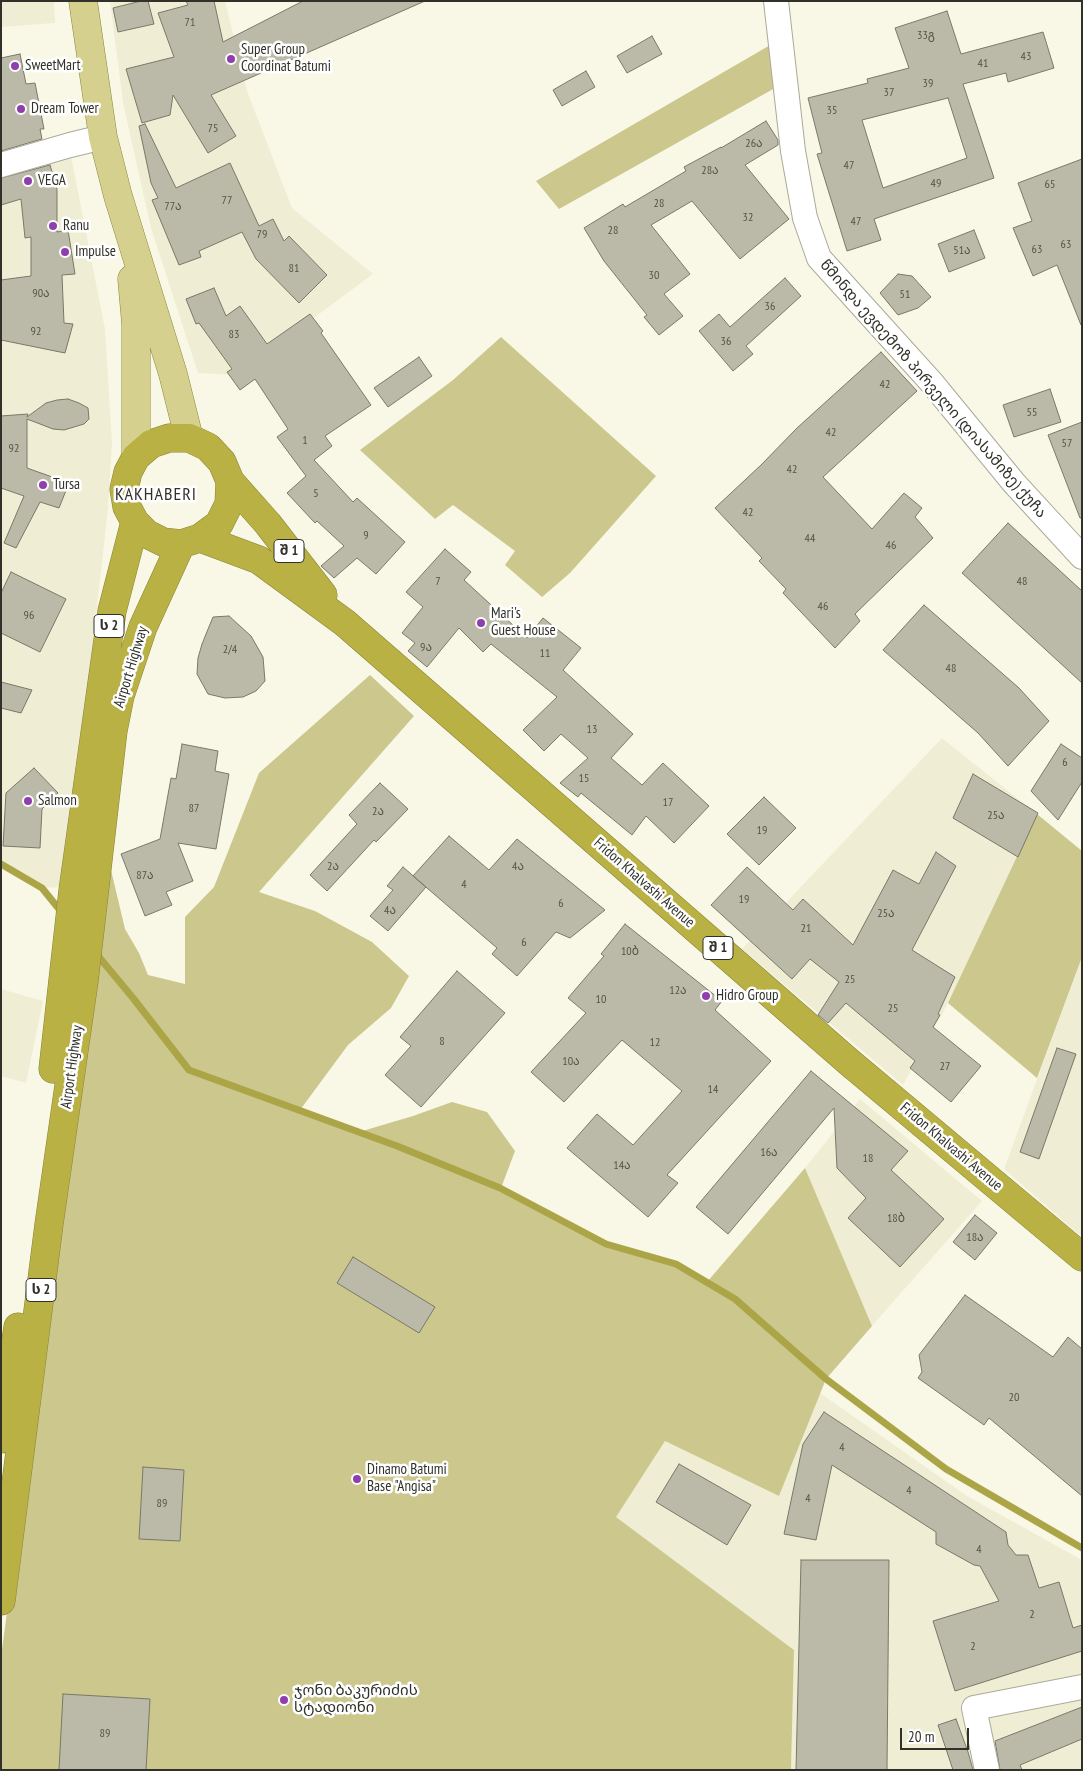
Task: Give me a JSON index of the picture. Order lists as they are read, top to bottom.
{
  "streets": {
    "highway": [
      "შ 1",
      "ს 2",
      "Airport Highway",
      "Fridon Khalvashi Avenue"
    ],
    "street": ["წმინდა ევდემოზ პირველი (დიასამიზე) ქუჩა"]
  },
  "crossings": [
    ["შ 1", "Airport Highway"],
    ["შ 1", "Fridon Khalvashi Avenue"]
  ],
  "districts": ["KAKHABERI"],
  "places": [
    "Super Group Coordinat Batumi",
    "SweetMart",
    "Dream Tower",
    "VEGA",
    "Ranu",
    "Impulse",
    "Tursa",
    "Mari's Guest House",
    "Salmon",
    "Hidro Group",
    "Dinamo Batumi Base \"Angisa\"",
    "ჯონი ბაკურიძის სტადიონი"
  ],
  "house_numbers": [
    "71",
    "33გ",
    "43",
    "41",
    "39",
    "37",
    "35",
    "75",
    "26ა",
    "47",
    "28ა",
    "49",
    "65",
    "77",
    "28",
    "77ა",
    "32",
    "47",
    "28",
    "79",
    "63",
    "63",
    "51ა",
    "81",
    "30",
    "90ა",
    "51",
    "36",
    "92",
    "83",
    "36",
    "42",
    "55",
    "42",
    "1",
    "57",
    "92",
    "42",
    "5",
    "42",
    "9",
    "44",
    "46",
    "7",
    "48",
    "46",
    "96",
    "9ა",
    "2/4",
    "11",
    "48",
    "13",
    "6",
    "15",
    "17",
    "87",
    "2ა",
    "25ა",
    "19",
    "2ა",
    "4ა",
    "87ა",
    "4",
    "19",
    "6",
    "4ა",
    "25ა",
    "21",
    "6",
    "10ბ",
    "25",
    "12ა",
    "10",
    "25",
    "8",
    "12",
    "10ა",
    "27",
    "14",
    "16ა",
    "18",
    "14ა",
    "18ბ",
    "18ა",
    "20",
    "4",
    "4",
    "4",
    "89",
    "4",
    "2",
    "2",
    "89"
  ],
  "scale_bar": "20 m"
}
